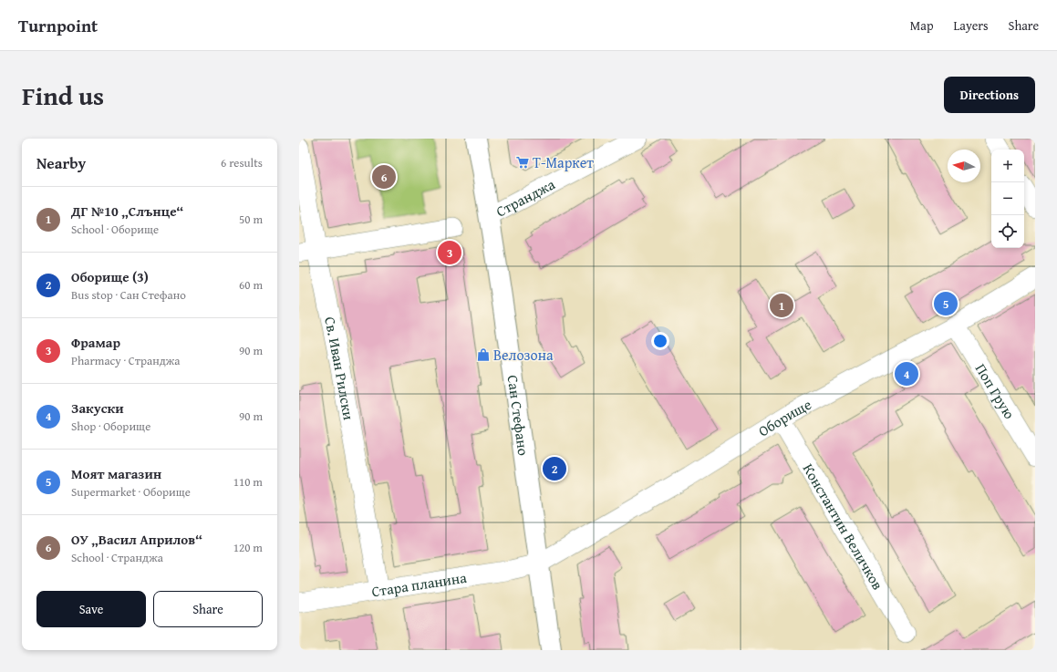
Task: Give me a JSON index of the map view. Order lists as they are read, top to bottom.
{
  "streets": {
    "main road": ["Сан Стефано"],
    "street": [
      "Странджа",
      "Св. Иван Рилски",
      "Поп Грую",
      "Оборище",
      "Константин Величков",
      "Стара планина"
    ]
  },
  "crossings": [
    ["Странджа", "Сан Стефано"],
    ["Св. Иван Рилски", "Стара планина"],
    ["Поп Грую", "Оборище"],
    ["Сан Стефано", "Оборище"],
    ["Сан Стефано", "Стара планина"],
    ["Оборище", "Константин Величков"],
    ["Оборище", "Стара планина"]
  ],
  "places": {
    "supermarket": ["Т-Маркет"],
    "shop": ["Велозона"]
  },
  "north": "left",
  "page": {
    "header": "Turnpoint",
    "nav": ["Map", "Layers", "Share"],
    "title": "Find us",
    "buttons": [
      "Directions",
      ["Save", "Share"]
    ],
    "heading": ["Nearby", "6 results"],
    "map_buttons": ["+", "−"],
    "pins": [
      "6",
      "3",
      "5",
      "1",
      "4",
      "2"
    ],
    "list": [
      {
        "mark": "1",
        "name": "ДГ №10 „Слънце“",
        "note": "School · Оборище",
        "value": "50 m"
      },
      {
        "mark": "2",
        "name": "Оборище (3)",
        "note": "Bus stop · Сан Стефано",
        "value": "60 m"
      },
      {
        "mark": "3",
        "name": "Фрамар",
        "note": "Pharmacy · Странджа",
        "value": "90 m"
      },
      {
        "mark": "4",
        "name": "Закуски",
        "note": "Shop · Оборище",
        "value": "90 m"
      },
      {
        "mark": "5",
        "name": "Моят магазин",
        "note": "Supermarket · Оборище",
        "value": "110 m"
      },
      {
        "mark": "6",
        "name": "ОУ „Васил Априлов“",
        "note": "School · Странджа",
        "value": "120 m"
      }
    ]
  }
}
